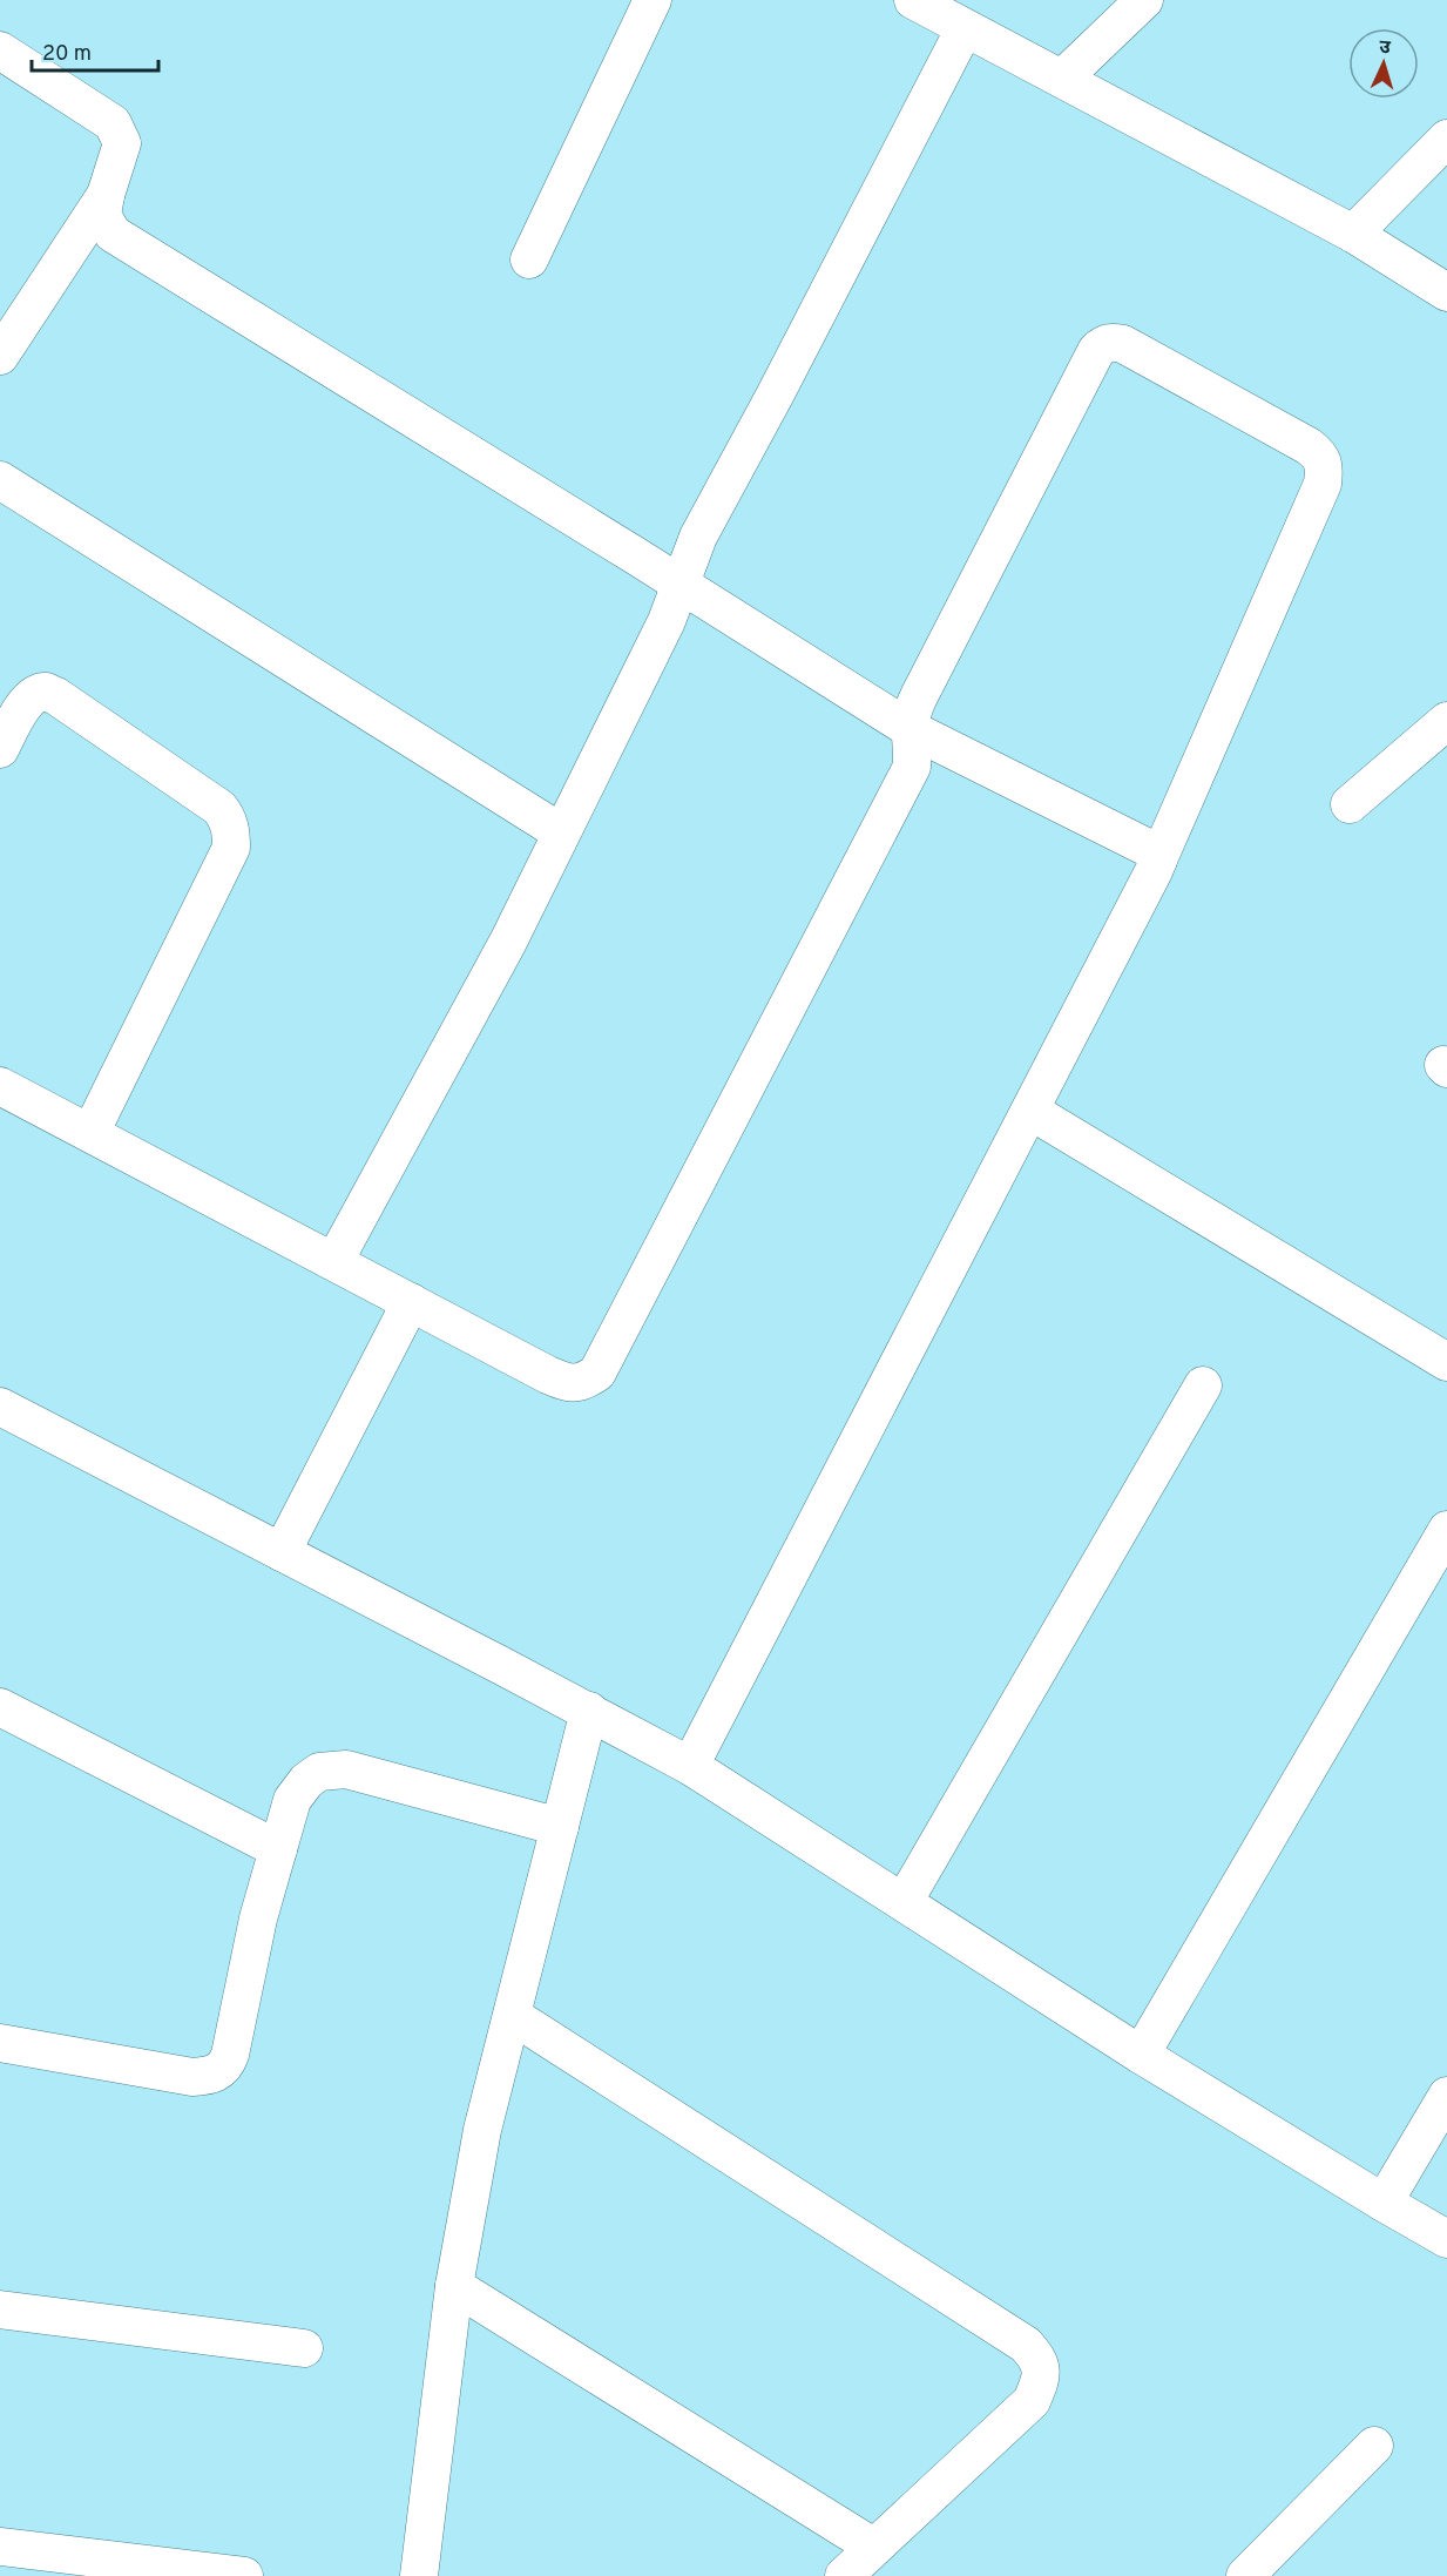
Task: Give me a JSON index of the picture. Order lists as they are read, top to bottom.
{
  "scale_bar": "20 m",
  "north": "top"
}
